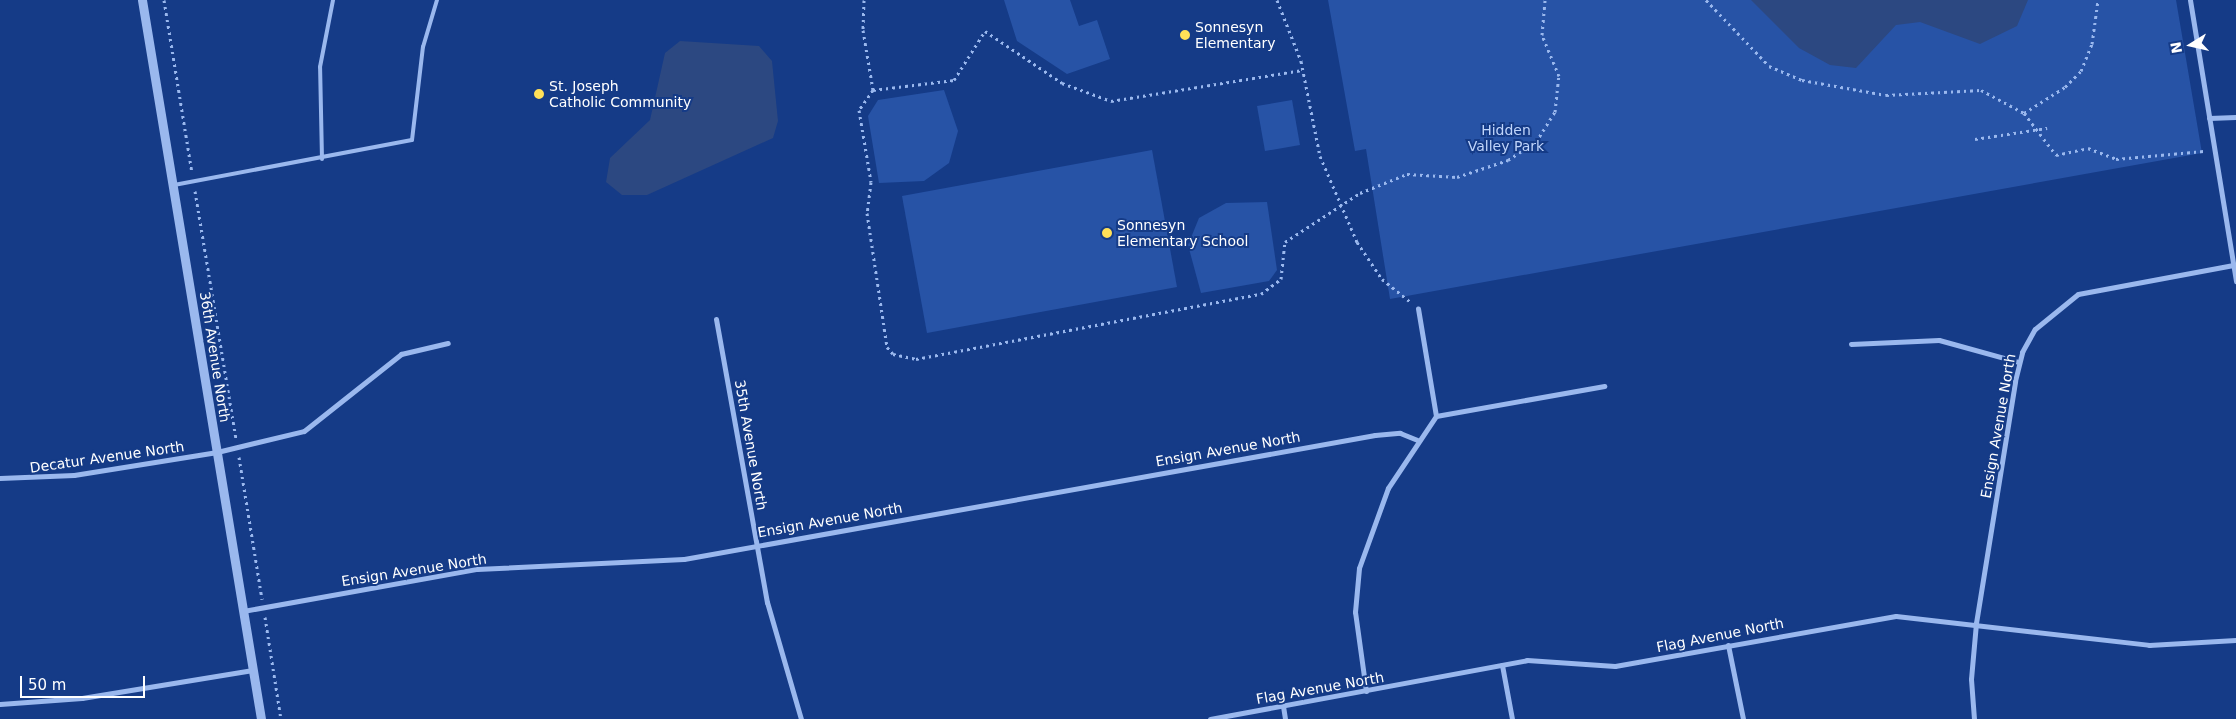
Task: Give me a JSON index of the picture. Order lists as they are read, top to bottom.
{
  "streets": {
    "street": [
      "36th Avenue North",
      "Ensign Avenue North",
      "35th Avenue North",
      "Decatur Avenue North",
      "Flag Avenue North"
    ]
  },
  "crossings": [
    ["36th Avenue North", "Ensign Avenue North"],
    ["36th Avenue North", "Decatur Avenue North"],
    ["Ensign Avenue North", "35th Avenue North"],
    ["Ensign Avenue North", "Flag Avenue North"]
  ],
  "parks": ["Hidden Valley Park"],
  "places": ["Sonnesyn Elementary", "St. Joseph Catholic Community", "Sonnesyn Elementary School"],
  "scale_bar": "50 m",
  "north": "left"
}
